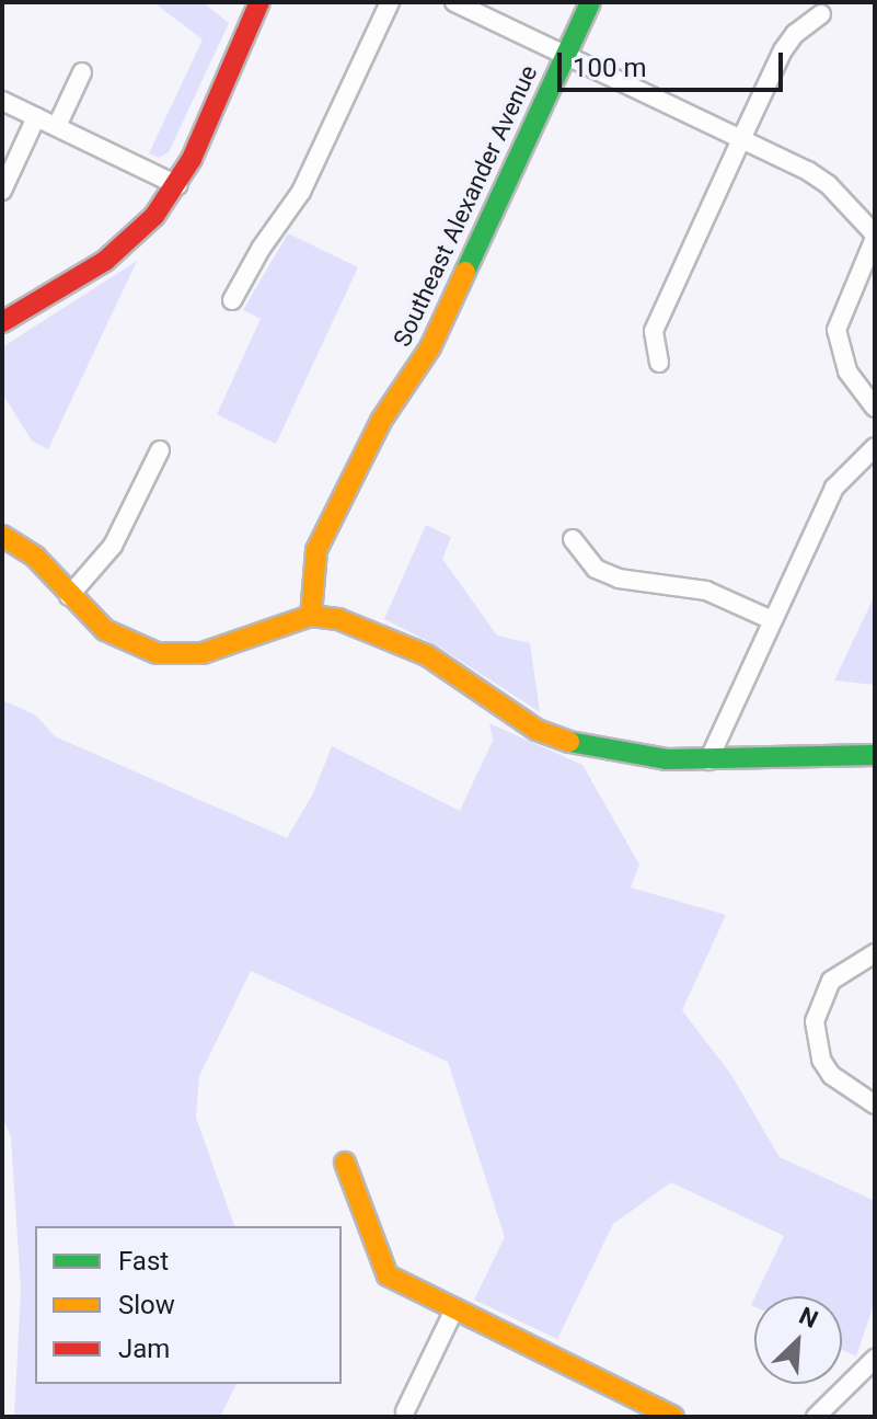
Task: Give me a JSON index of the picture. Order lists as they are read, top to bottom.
{
  "streets": {
    "street": ["Southeast Alexander Avenue"]
  },
  "legend": ["Fast", "Slow", "Jam"],
  "scale_bar": "100 m",
  "north": "top right"
}
